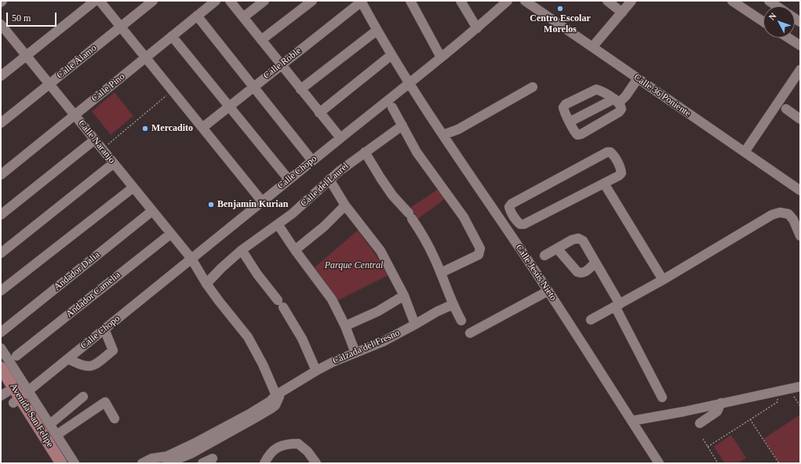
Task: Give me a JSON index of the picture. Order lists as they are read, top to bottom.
{
  "streets": {
    "main road": ["Avenida San Felipe"],
    "street": [
      "Calle Álamo",
      "Calle Roble",
      "Calle Pino",
      "Calle 36 Poniente",
      "Calle Naranjo",
      "Calle Chopo",
      "Calle del Laurel",
      "Andador Dalia",
      "Calle Jesús Nieto",
      "Andador Camelia",
      "Calzada del Fresno"
    ]
  },
  "crossings": [
    ["Calle Álamo", "Calle Naranjo"],
    ["Calle Roble", "Calle Jesús Nieto"],
    ["Calle Pino", "Calle Naranjo"],
    ["Calle Naranjo", "Calle Chopo"],
    ["Calle Naranjo", "Andador Dalia"],
    ["Calle Naranjo", "Andador Camelia"],
    ["Calle Chopo", "Calle Jesús Nieto"],
    ["Calle Chopo", "Avenida San Felipe"]
  ],
  "parks": ["Parque Central"],
  "places": ["Centro Escolar Morelos", "Mercadito", "Benjamín Kurian"],
  "scale_bar": "50 m",
  "north": "top left"
}
